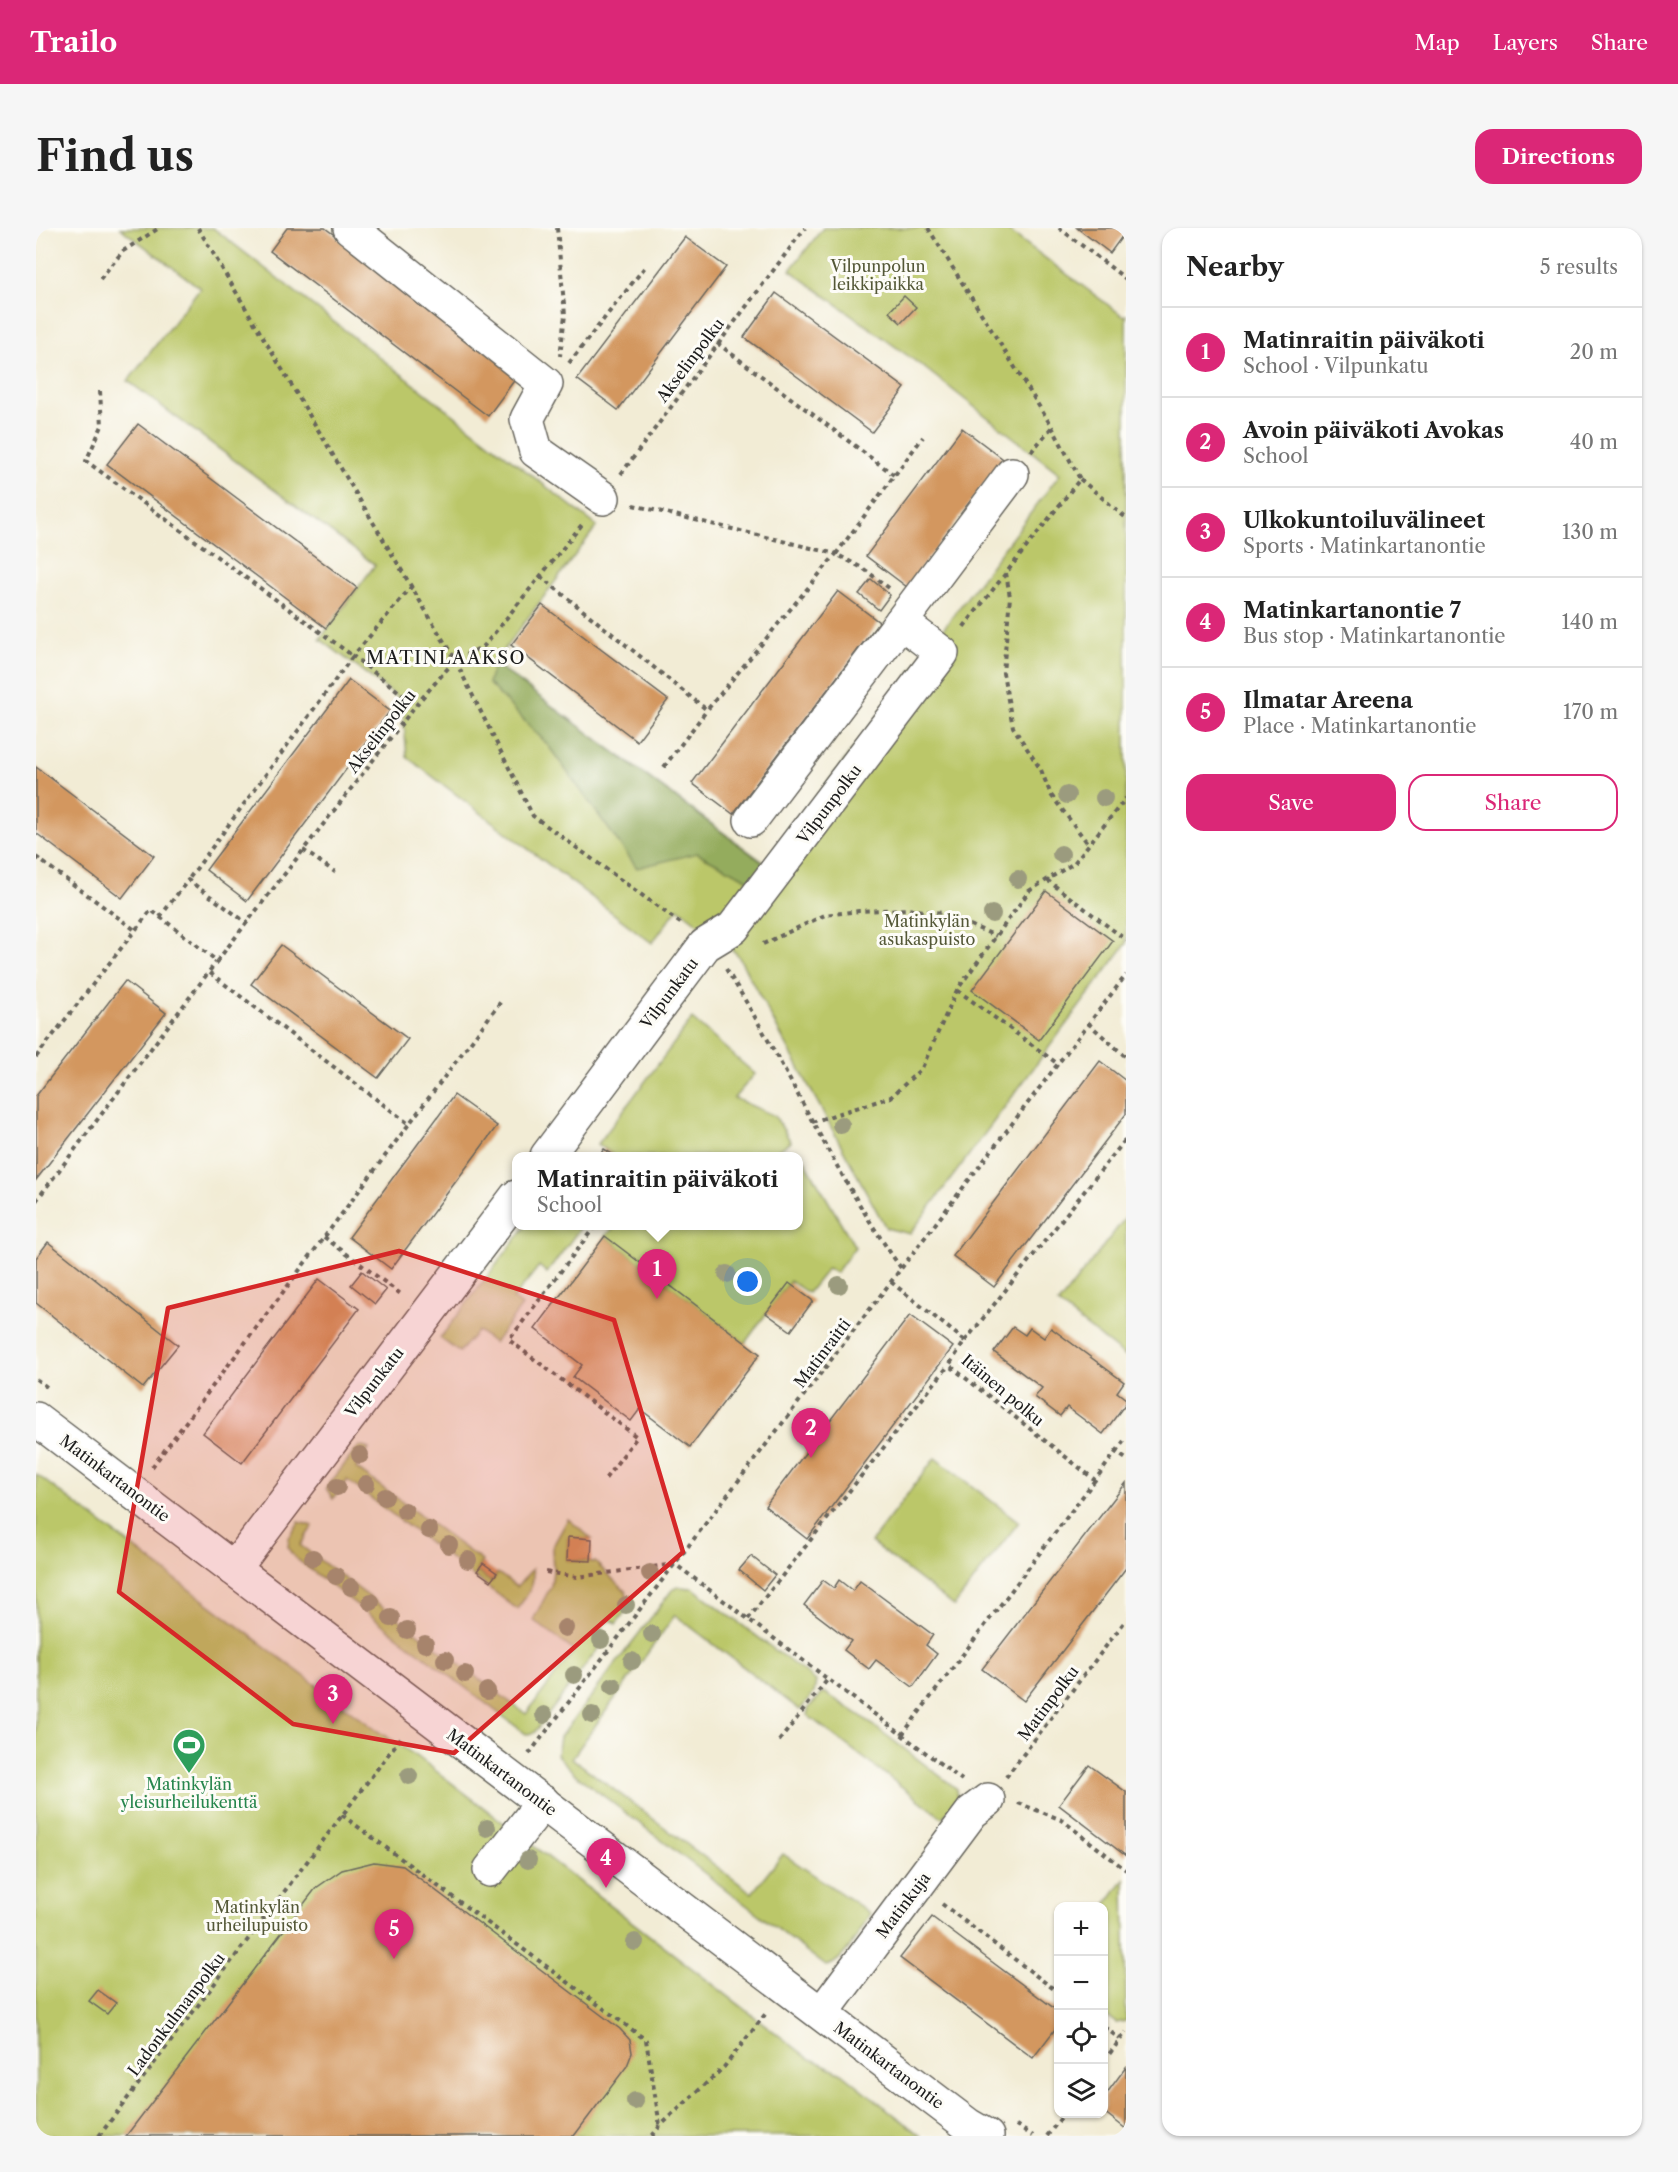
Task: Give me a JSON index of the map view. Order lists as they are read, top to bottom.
{
  "streets": {
    "street": [
      "Vilpunpolku",
      "Vilpunkatu",
      "Matinkartanontie",
      "Matinkuja"
    ],
    "path": [
      "Akselinpolku",
      "Matinraitti",
      "Itäinen polku",
      "Matinpolku",
      "Ladonkulmanpolku"
    ]
  },
  "crossings": [
    ["Vilpunpolku", "Vilpunkatu"],
    ["Vilpunkatu", "Matinkartanontie"],
    ["Matinraitti", "Itäinen polku"],
    ["Matinraitti", "Matinkartanontie"],
    ["Matinkartanontie", "Matinkuja"],
    ["Matinpolku", "Matinkuja"]
  ],
  "districts": ["MATINLAAKSO"],
  "parks": ["Vilpunpolun leikkipaikka", "Matinkylän asukaspuisto", "Matinkylän urheilupuisto"],
  "places": {
    "sports": ["Matinkylän yleisurheilukenttä"]
  },
  "page": {
    "header": "Trailo",
    "nav": ["Map", "Layers", "Share"],
    "buttons": [
      "Directions",
      ["Save", "Share"]
    ],
    "title": "Find us",
    "heading": ["Nearby", "5 results"],
    "list": [
      {
        "mark": "1",
        "name": "Matinraitin päiväkoti",
        "note": "School · Vilpunkatu",
        "value": "20 m"
      },
      {
        "mark": "2",
        "name": "Avoin päiväkoti Avokas",
        "note": "School",
        "value": "40 m"
      },
      {
        "mark": "3",
        "name": "Ulkokuntoiluvälineet",
        "note": "Sports · Matinkartanontie",
        "value": "130 m"
      },
      {
        "mark": "4",
        "name": "Matinkartanontie 7",
        "note": "Bus stop · Matinkartanontie",
        "value": "140 m"
      },
      {
        "mark": "5",
        "name": "Ilmatar Areena",
        "note": "Place · Matinkartanontie",
        "value": "170 m"
      }
    ],
    "popup": ["Matinraitin päiväkoti", "School"],
    "pins": [
      "1",
      "2",
      "3",
      "4",
      "5"
    ],
    "map_buttons": ["+", "−"]
  }
}
